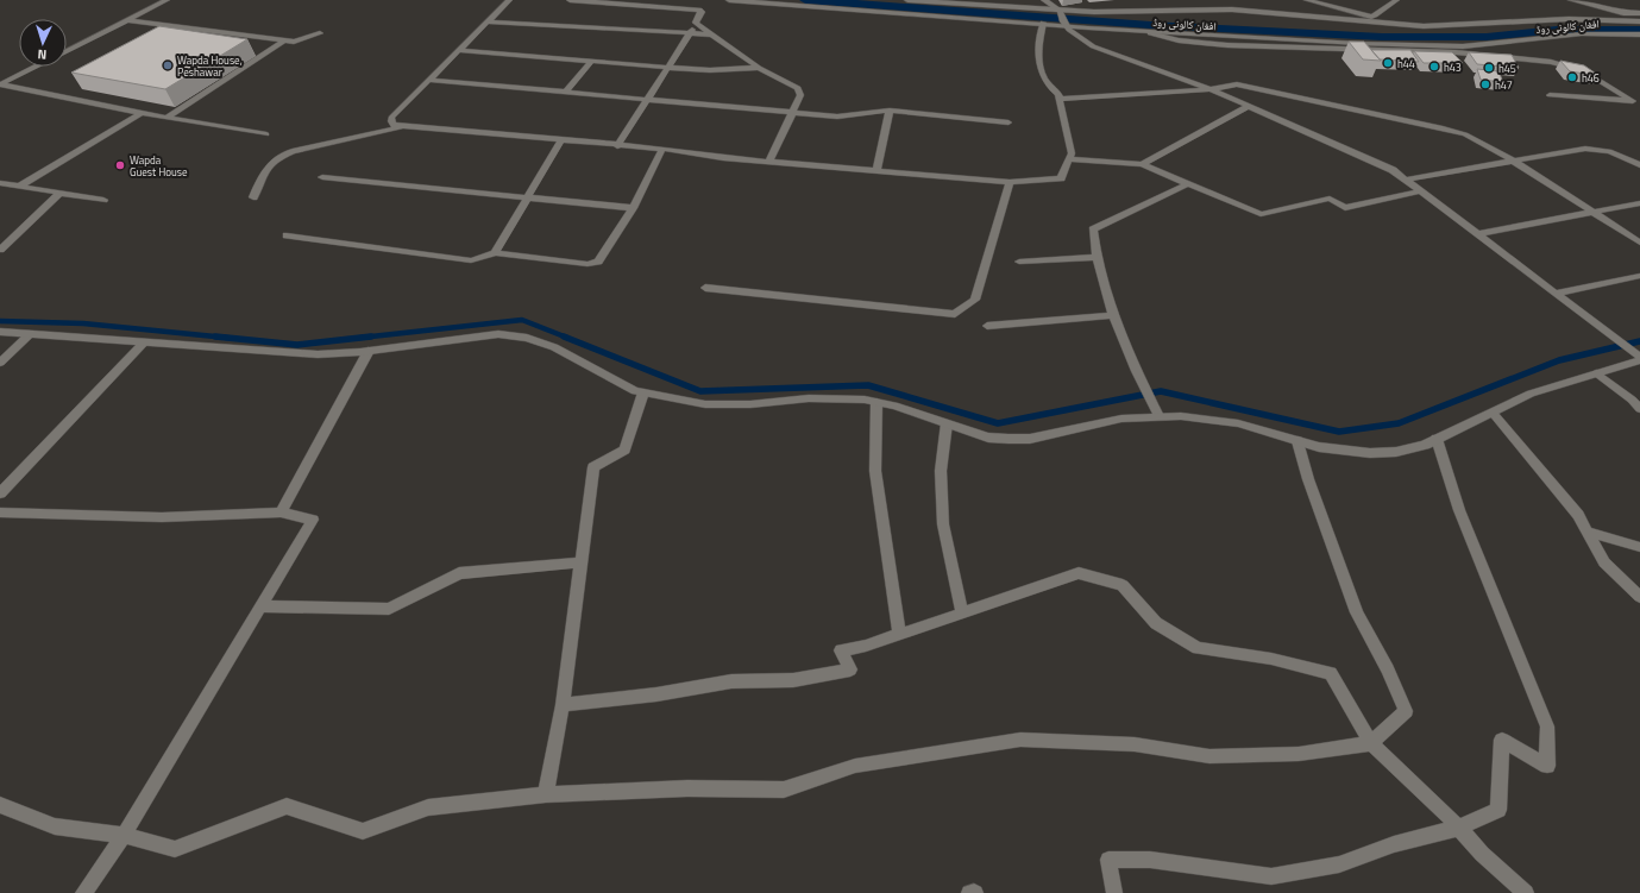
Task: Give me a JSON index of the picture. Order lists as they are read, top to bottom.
{
  "streets": {
    "street": ["افغان کالونی روڈ"]
  },
  "places": [
    "h44",
    "Wapda House, Peshawar",
    "h43",
    "h45",
    "h46",
    "h47",
    "Wapda Guest House"
  ],
  "north": "bottom"
}
